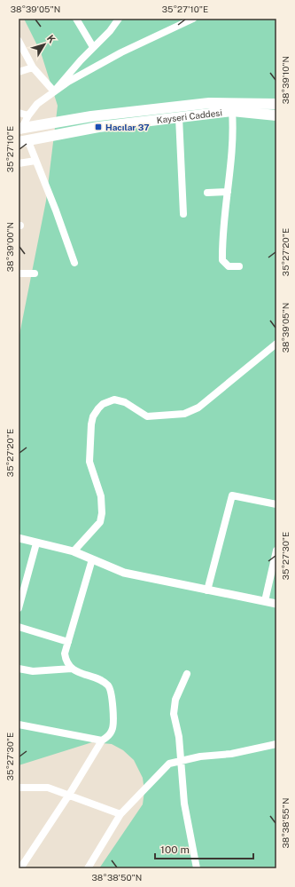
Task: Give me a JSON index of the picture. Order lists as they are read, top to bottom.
{
  "streets": {
    "main road": ["Kayseri Caddesi"]
  },
  "places": {
    "transit": ["Hacılar 37"]
  },
  "scale_bar": "100 m",
  "north": "top right",
  "coordinates": [
    "38°39'05\"N",
    "35°27'10\"E",
    "38°39'10\"N",
    "38°39'00\"N",
    "35°27'20\"E",
    "35°27'30\"E",
    "38°38'55\"N",
    "38°38'50\"N"
  ]
}
